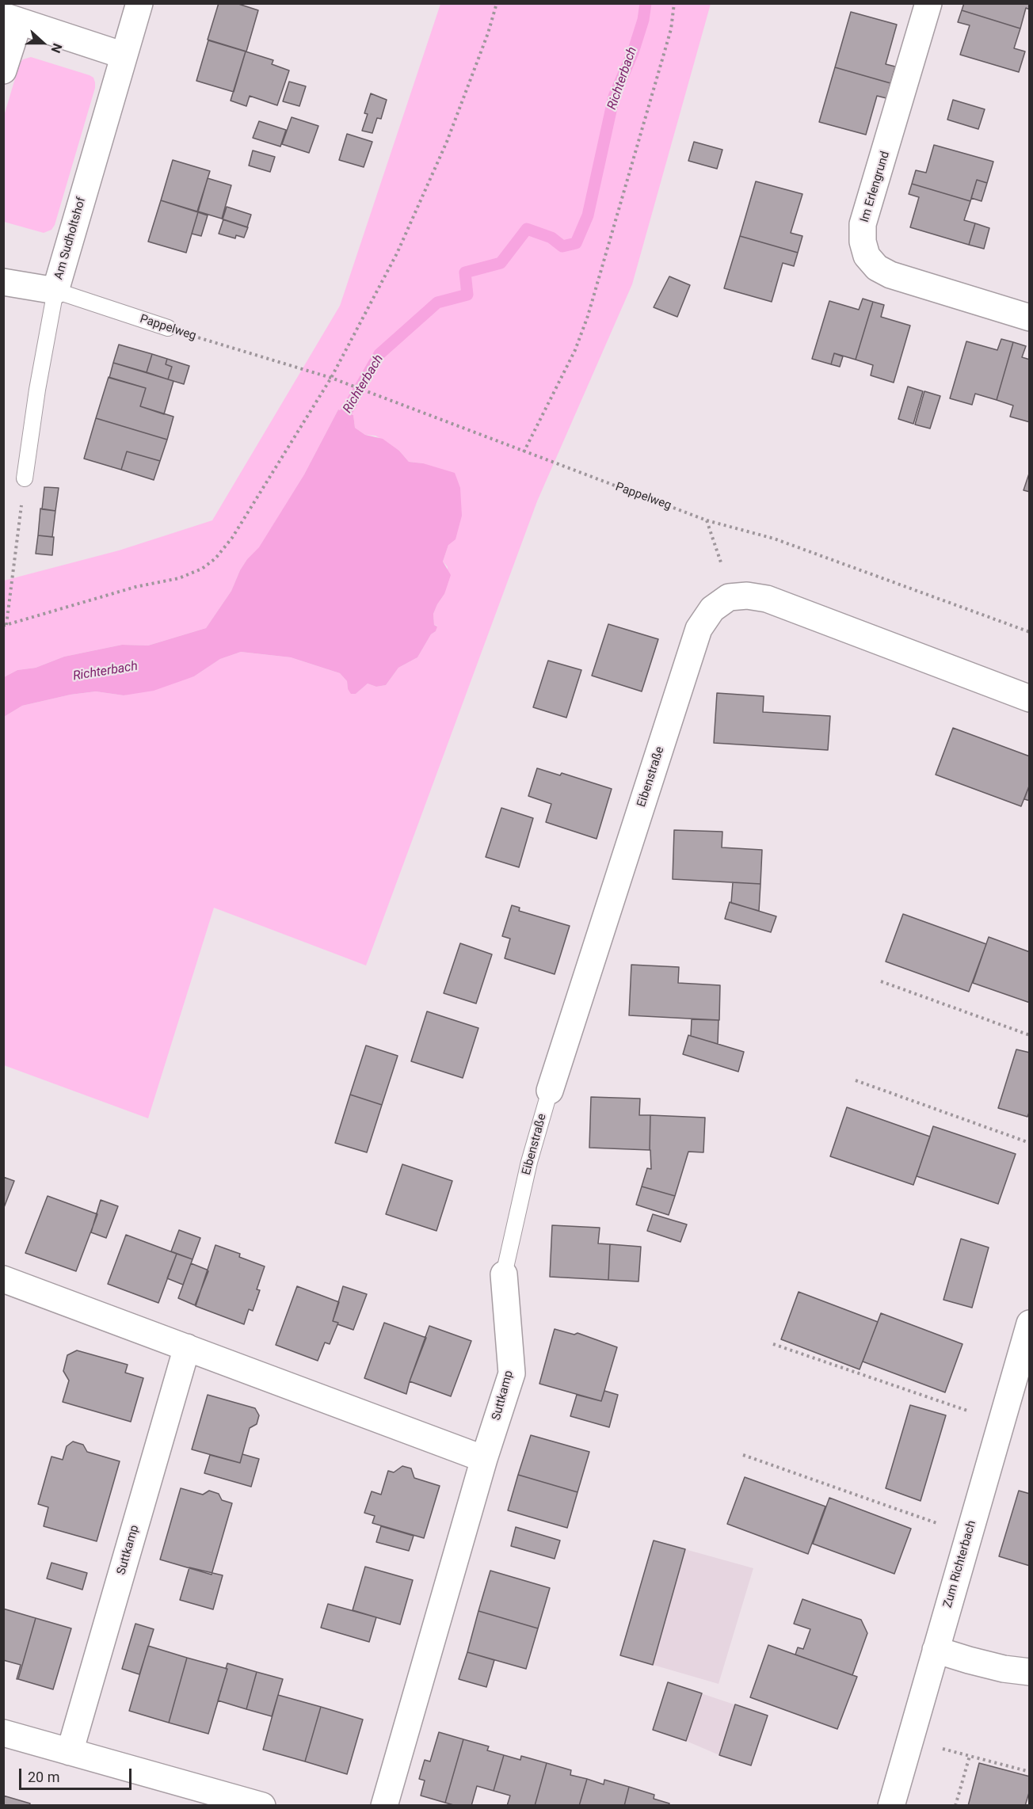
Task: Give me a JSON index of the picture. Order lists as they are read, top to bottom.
{
  "streets": {
    "street": [
      "Im Erlengrund",
      "Am Sudholtshof",
      "Pappelweg",
      "Eibenstraße",
      "Suttkamp",
      "Zum Richterbach"
    ]
  },
  "crossings": [
    ["Am Sudholtshof", "Pappelweg"],
    ["Eibenstraße", "Suttkamp"]
  ],
  "water": ["Richterbach"],
  "scale_bar": "20 m",
  "north": "right"
}
